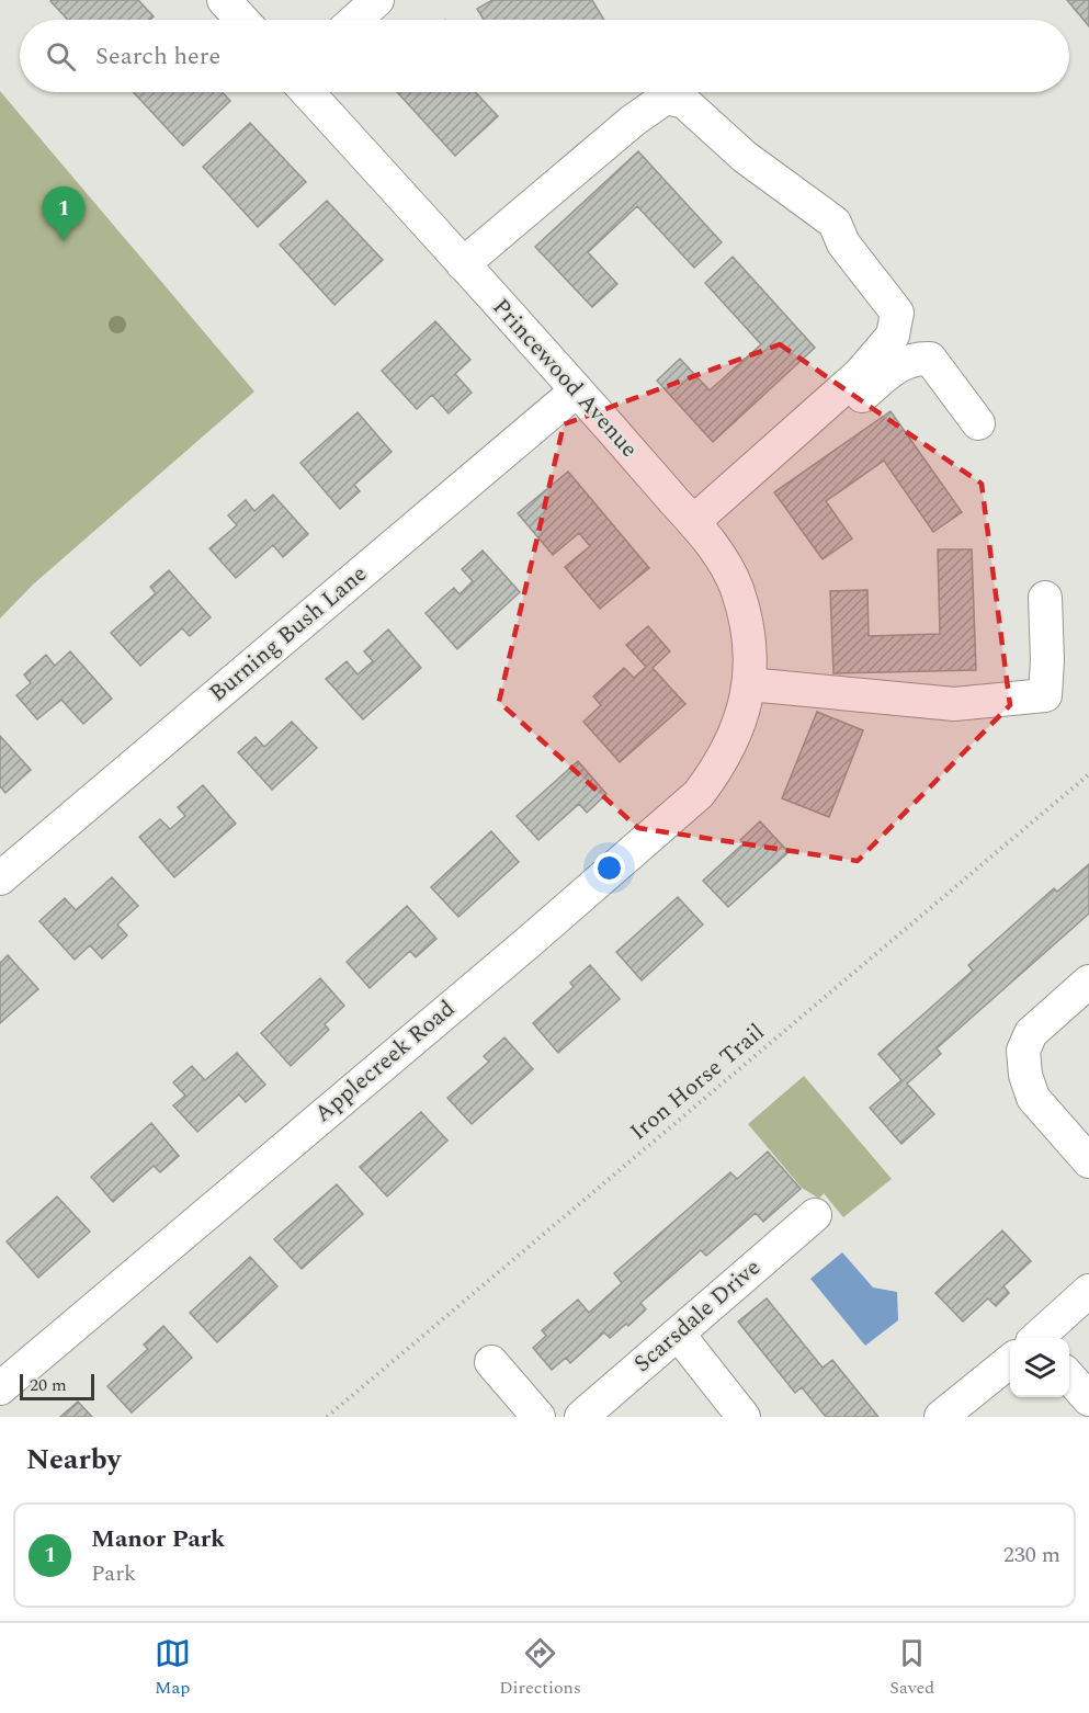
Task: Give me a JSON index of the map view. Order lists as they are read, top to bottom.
{
  "streets": {
    "street": [
      "Princewood Avenue",
      "Burning Bush Lane",
      "Applecreek Road",
      "Scarsdale Drive"
    ],
    "path": ["Iron Horse Trail"]
  },
  "crossings": [
    ["Princewood Avenue", "Burning Bush Lane"],
    ["Princewood Avenue", "Applecreek Road"]
  ],
  "scale_bar": "20 m",
  "page": {
    "search": "Search here",
    "pins": "1",
    "scale": "20 m",
    "heading": "Nearby",
    "list": [
      {
        "mark": "1",
        "name": "Manor Park",
        "note": "Park",
        "value": "230 m"
      }
    ],
    "nav": ["Map", "Directions", "Saved"]
  }
}
